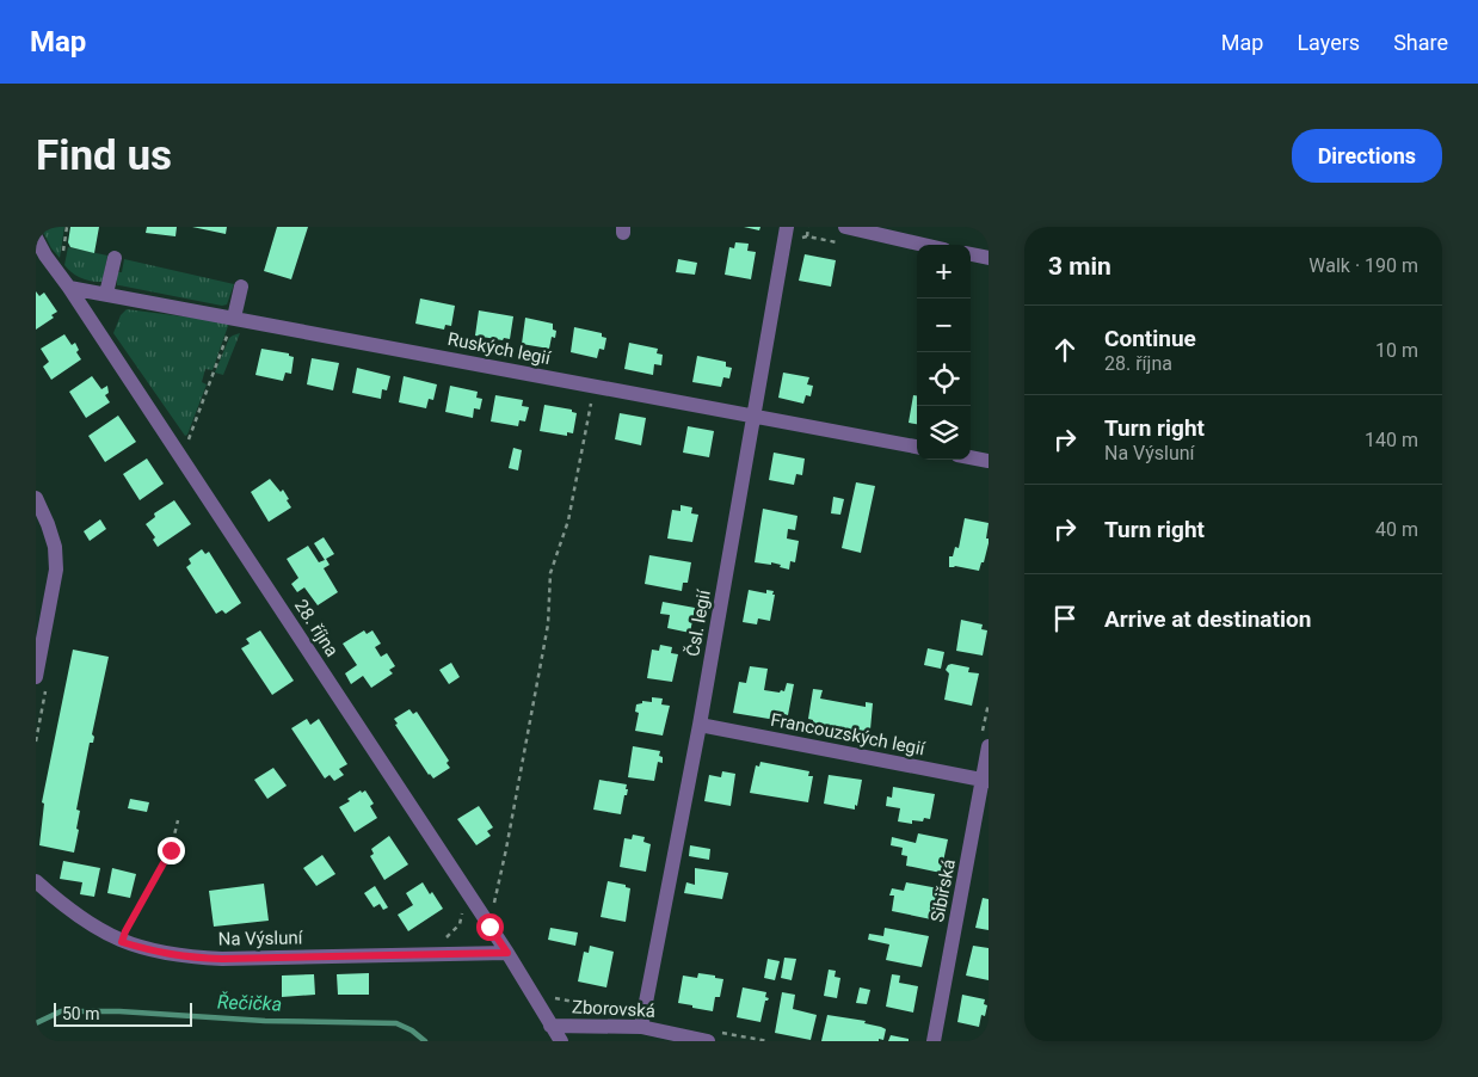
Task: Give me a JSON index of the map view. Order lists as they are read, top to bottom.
{
  "streets": {
    "street": [
      "Ruských legií",
      "Čsl. legií",
      "28. října",
      "Francouzských legií",
      "Sibiřská",
      "Na Výsluní",
      "Zborovská"
    ]
  },
  "crossings": [
    ["Ruských legií", "Čsl. legií"],
    ["Ruských legií", "28. října"],
    ["Čsl. legií", "Francouzských legií"],
    ["Čsl. legií", "Zborovská"],
    ["28. října", "Na Výsluní"],
    ["28. října", "Zborovská"],
    ["Francouzských legií", "Sibiřská"]
  ],
  "water": ["Řečička"],
  "scale_bar": "50 m",
  "page": {
    "header": "Map",
    "nav": ["Map", "Layers", "Share"],
    "buttons": "Directions",
    "title": "Find us",
    "heading": ["3 min", "Walk · 190 m"],
    "map_buttons": ["+", "−"],
    "list": [
      ["Continue", "28. října", "10 m"],
      ["Turn right", "Na Výsluní", "140 m"],
      ["Turn right", "40 m"],
      "Arrive at destination"
    ],
    "scale": "50 m"
  }
}
